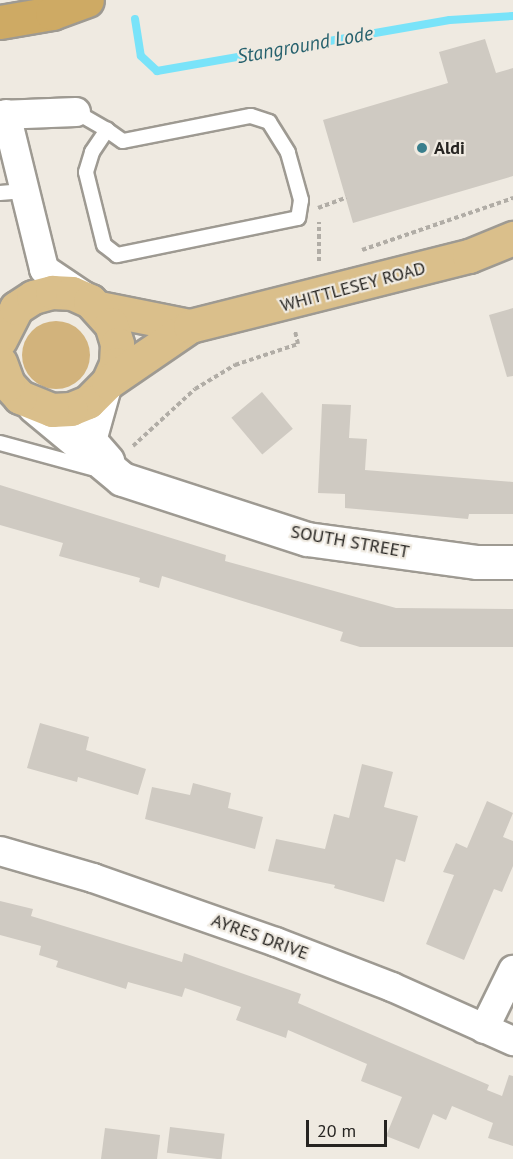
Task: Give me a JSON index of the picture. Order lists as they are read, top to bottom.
{
  "streets": {
    "main road": ["WHITTLESEY ROAD"],
    "street": ["SOUTH STREET", "AYRES DRIVE"]
  },
  "crossings": [
    ["WHITTLESEY ROAD", "SOUTH STREET"]
  ],
  "water": ["Stanground Lode"],
  "places": ["Aldi"],
  "scale_bar": "20 m"
}
